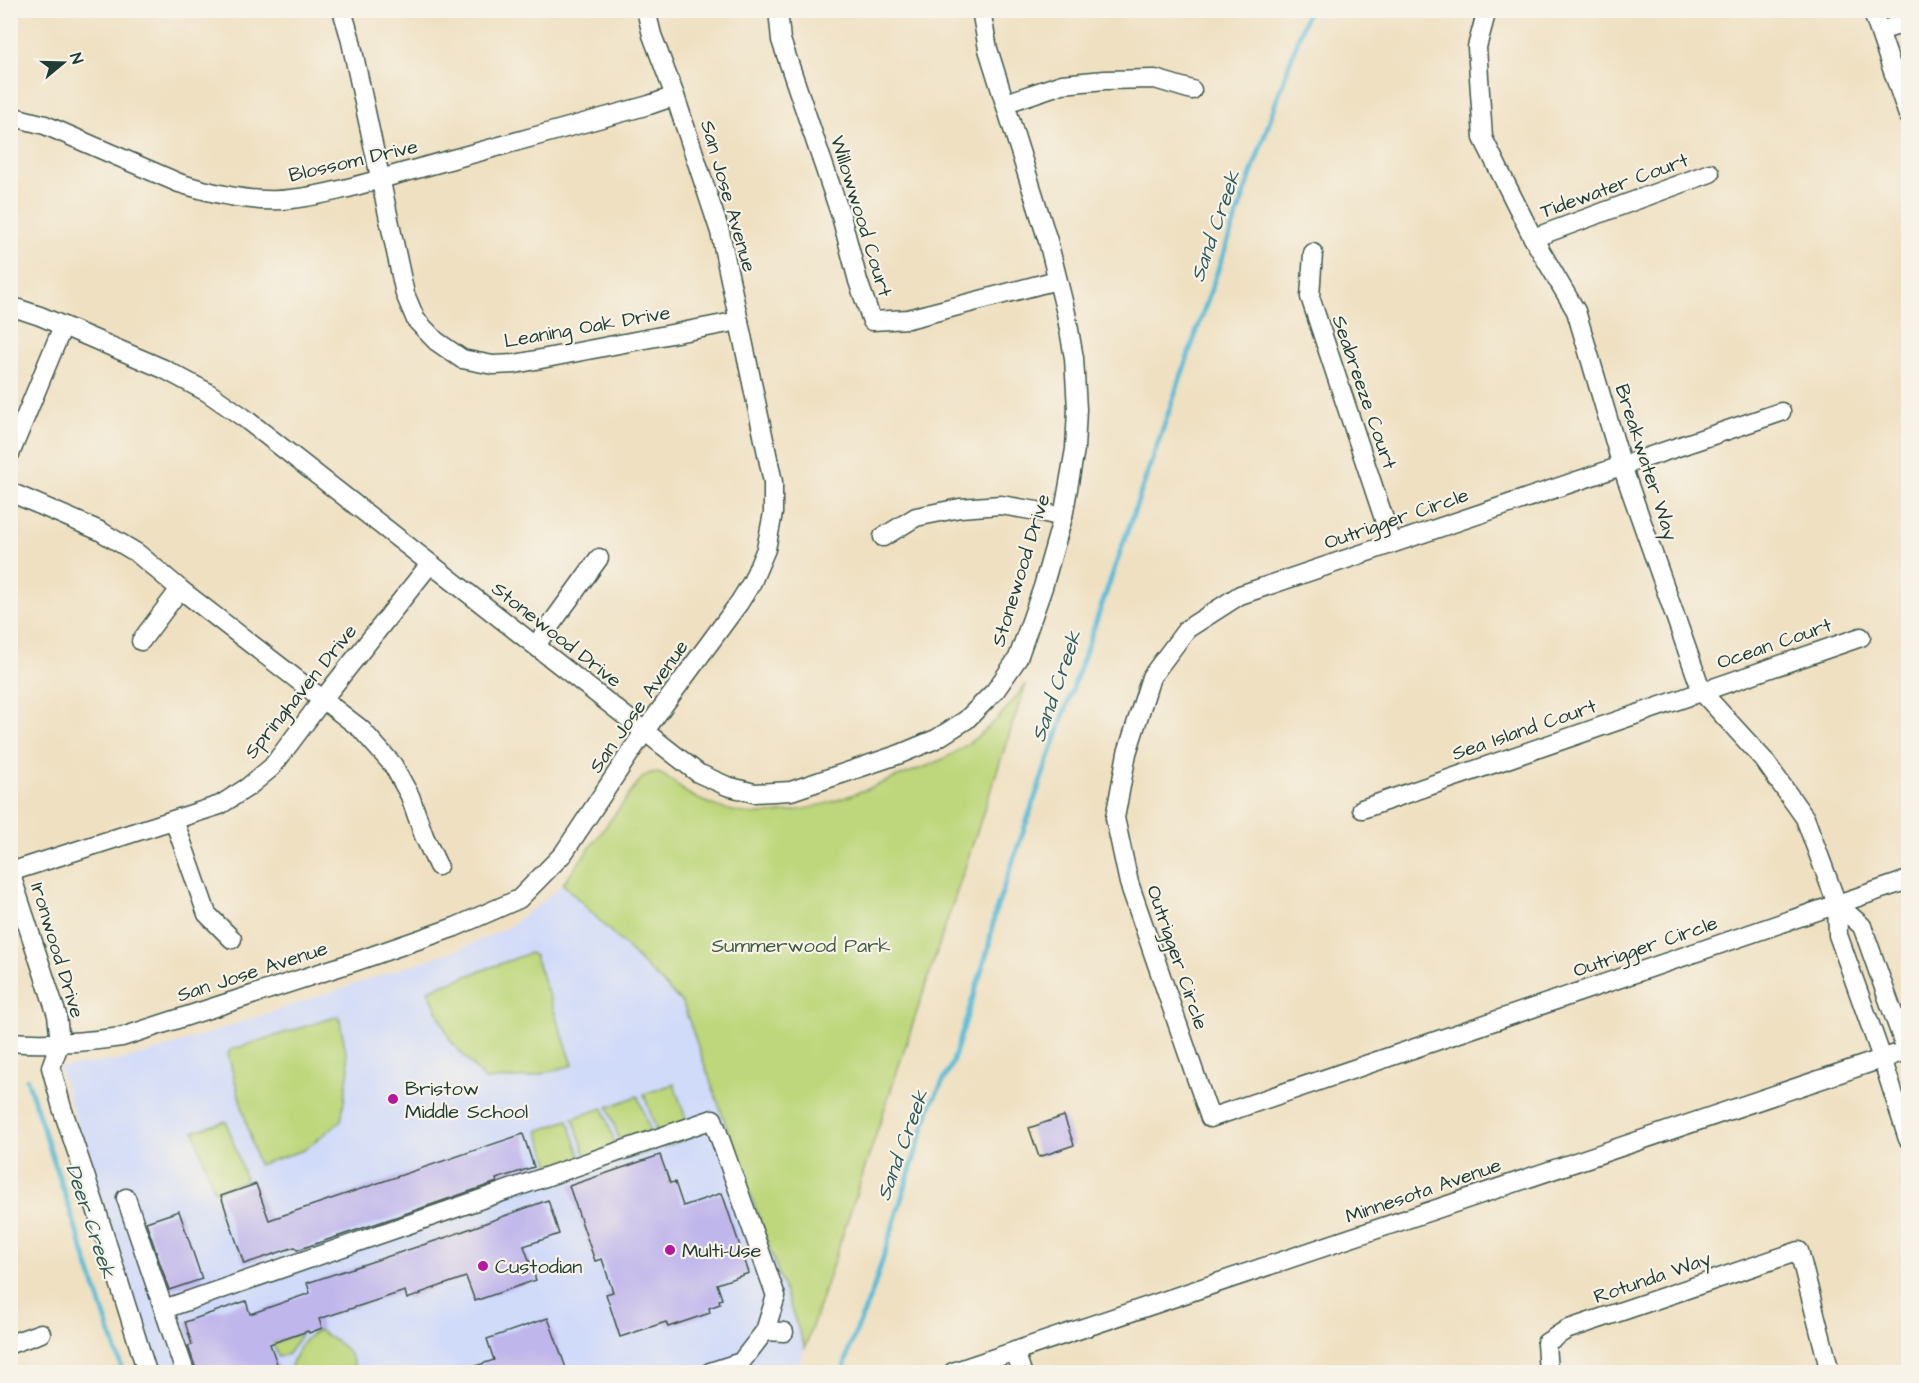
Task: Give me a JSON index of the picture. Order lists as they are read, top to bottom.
{
  "streets": {
    "street": [
      "Blossom Drive",
      "Tidewater Court",
      "San Jose Avenue",
      "Willowwood Court",
      "Leaning Oak Drive",
      "Seabreeze Court",
      "Breakwater Way",
      "Outrigger Circle",
      "Stonewood Drive",
      "Ocean Court",
      "Springhaven Drive",
      "Sea Island Court",
      "Ironwood Drive",
      "Minnesota Avenue",
      "Rotunda Way"
    ]
  },
  "crossings": [
    ["Blossom Drive", "San Jose Avenue"],
    ["Blossom Drive", "Leaning Oak Drive"],
    ["Tidewater Court", "Breakwater Way"],
    ["San Jose Avenue", "Leaning Oak Drive"],
    ["San Jose Avenue", "Stonewood Drive"],
    ["San Jose Avenue", "Ironwood Drive"],
    ["Willowwood Court", "Stonewood Drive"],
    ["Seabreeze Court", "Outrigger Circle"],
    ["Breakwater Way", "Outrigger Circle"],
    ["Breakwater Way", "Ocean Court"],
    ["Breakwater Way", "Sea Island Court"],
    ["Breakwater Way", "Minnesota Avenue"],
    ["Stonewood Drive", "Springhaven Drive"],
    ["Ocean Court", "Sea Island Court"],
    ["Springhaven Drive", "Ironwood Drive"]
  ],
  "water": ["Sand Creek", "Deer Creek"],
  "parks": ["Summerwood Park"],
  "places": ["Bristow Middle School", "Multi-Use", "Custodian"],
  "north": "right"
}
